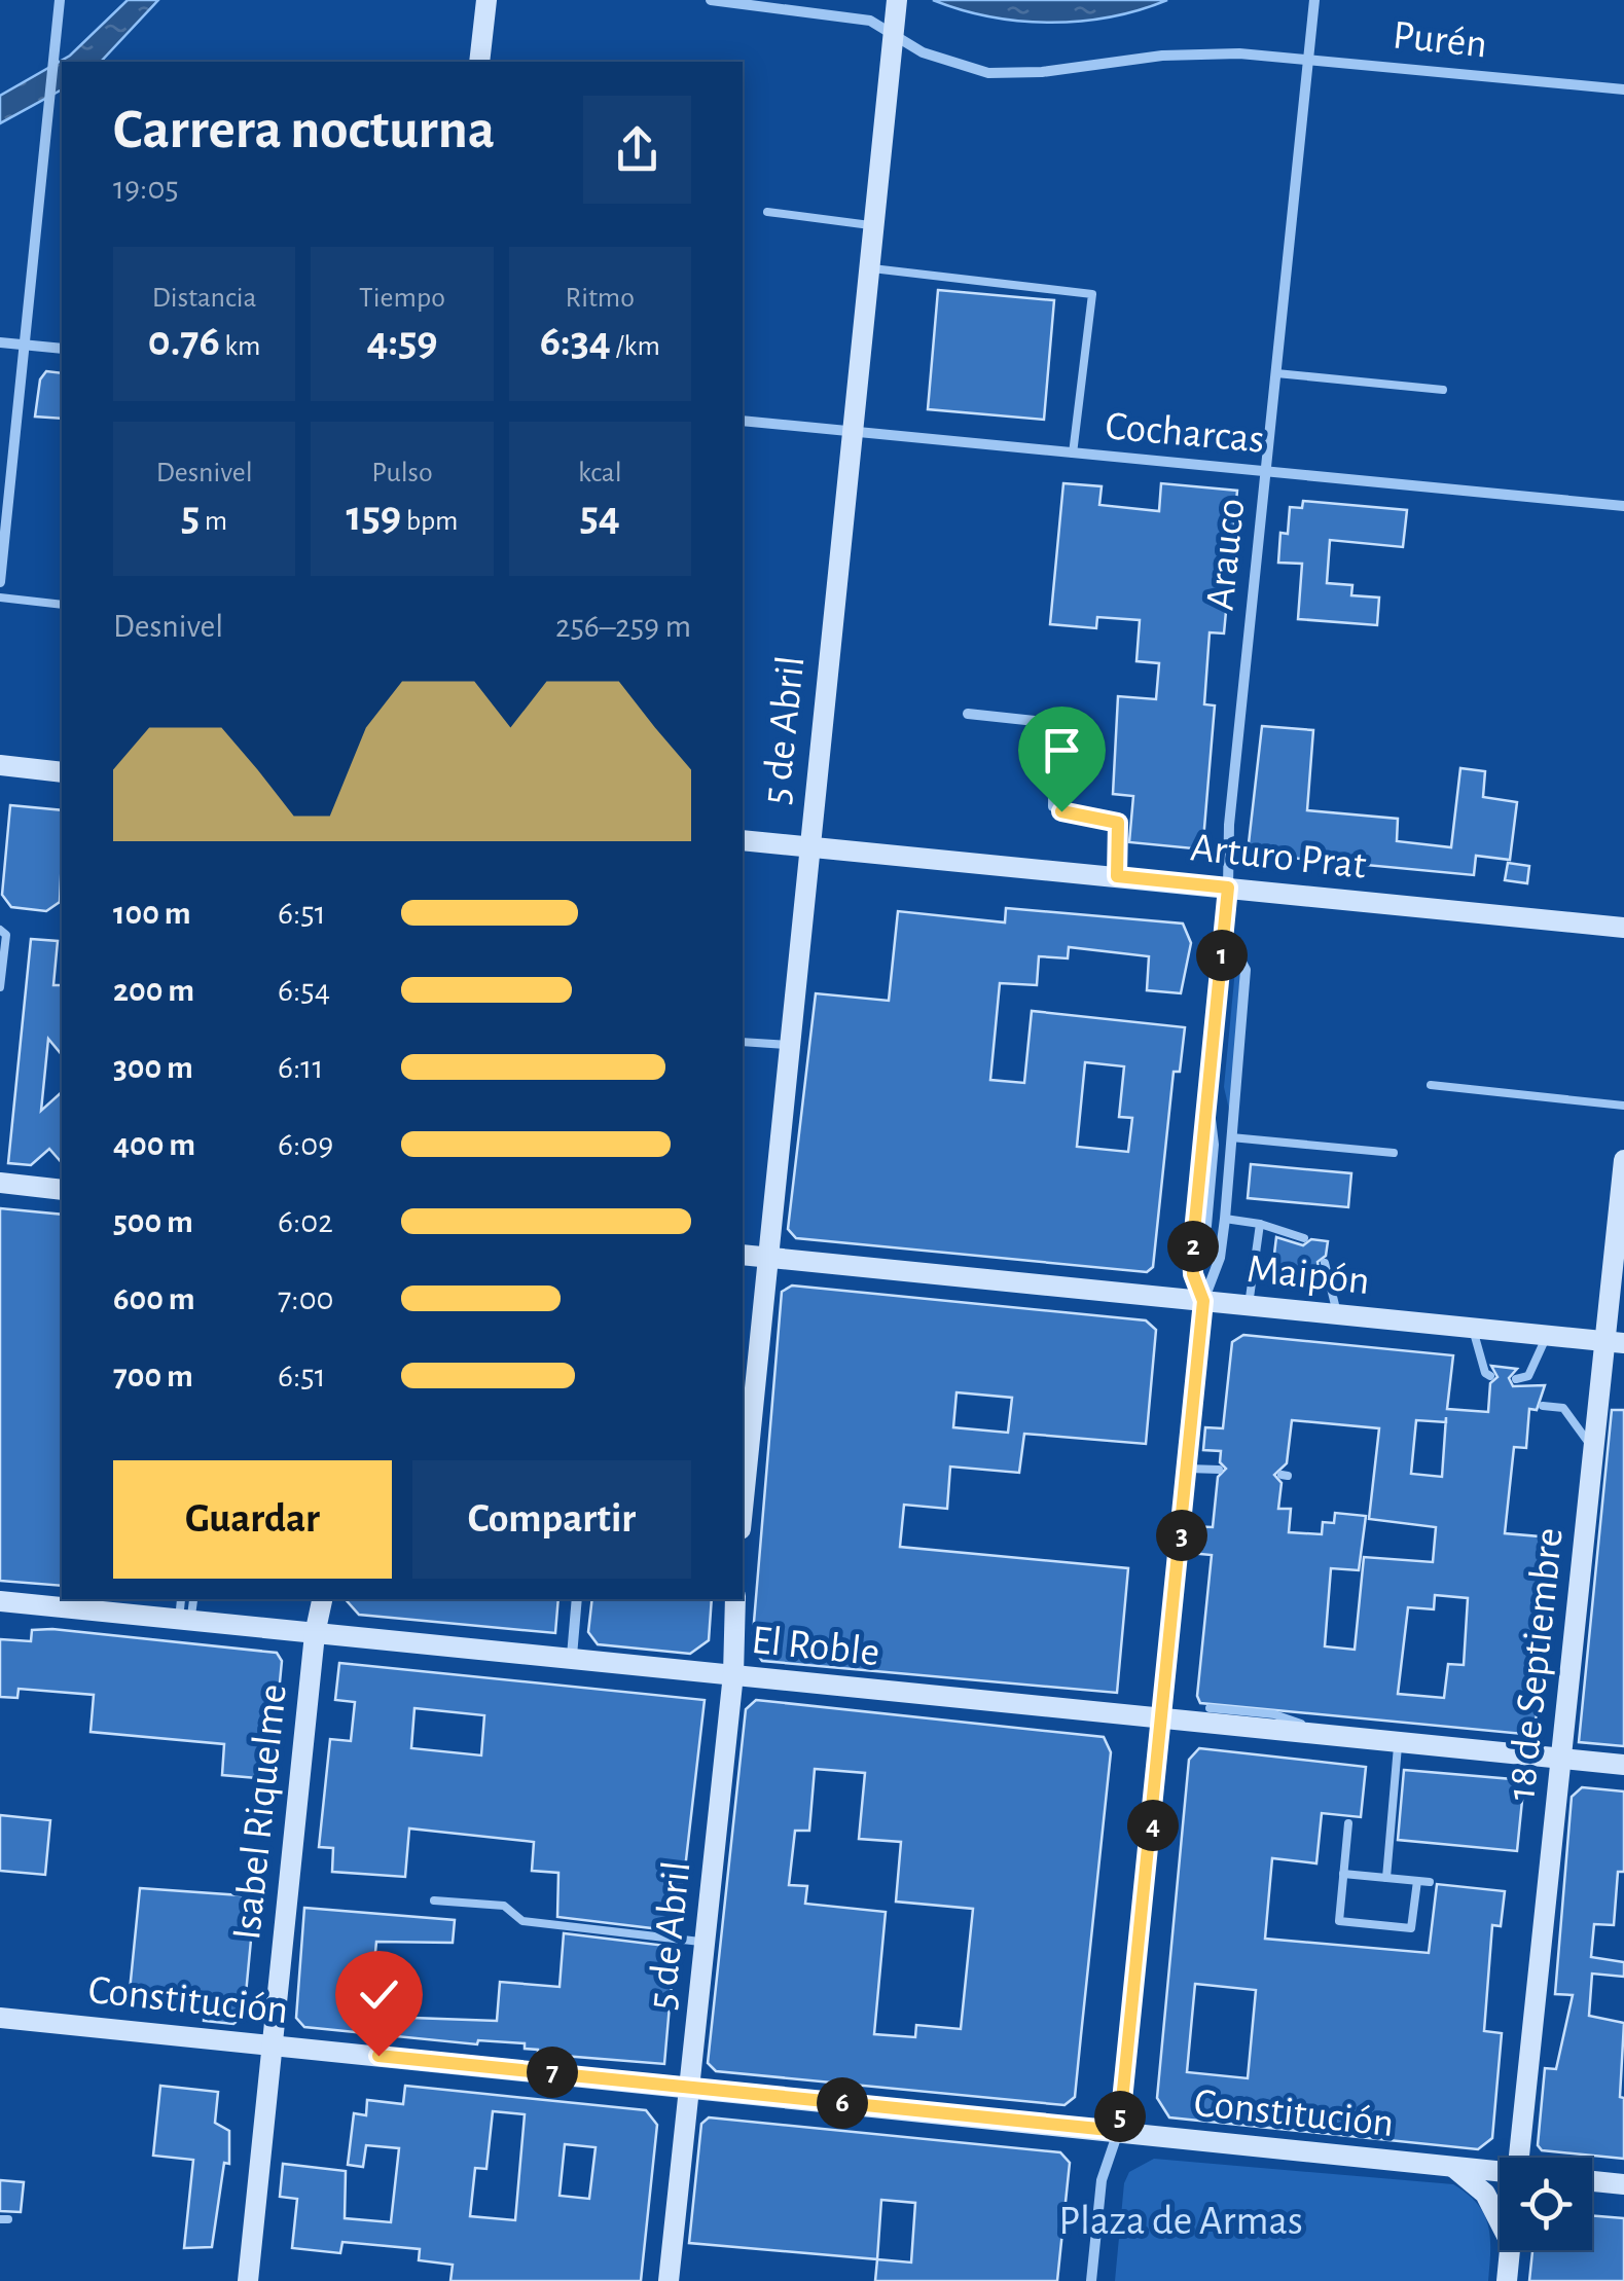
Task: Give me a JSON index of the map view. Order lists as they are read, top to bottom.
{
  "streets": {
    "street": [
      "Purén",
      "Cocharcas",
      "Arauco",
      "5 de Abril",
      "Arturo Prat",
      "Maipón",
      "El Roble",
      "18 de Septiembre",
      "Isabel Riquelme",
      "Constitución"
    ]
  },
  "crossings": [
    ["Purén", "Arauco"],
    ["Purén", "5 de Abril"],
    ["Cocharcas", "Arauco"],
    ["Cocharcas", "5 de Abril"],
    ["Arauco", "Arturo Prat"],
    ["Arauco", "Maipón"],
    ["Arauco", "El Roble"],
    ["Arauco", "Constitución"],
    ["5 de Abril", "Arturo Prat"],
    ["5 de Abril", "Maipón"],
    ["5 de Abril", "El Roble"],
    ["5 de Abril", "Constitución"],
    ["Maipón", "18 de Septiembre"],
    ["El Roble", "18 de Septiembre"],
    ["El Roble", "Isabel Riquelme"],
    ["Isabel Riquelme", "Constitución"]
  ],
  "parks": ["Plaza de Armas"],
  "page": {
    "heading": ["Carrera nocturna", "19:05"],
    "stats": [
      ["Distancia", "0.76 km"],
      ["Tiempo", "4:59"],
      ["Ritmo", "6:34 /km"],
      ["Desnivel", "5 m"],
      ["Pulso", "159 bpm"],
      ["kcal", "54"]
    ],
    "chart": ["Desnivel", "256–259 m"],
    "list": [
      {
        "name": "100 m",
        "note": "6:51"
      },
      {
        "name": "200 m",
        "note": "6:54"
      },
      {
        "name": "300 m",
        "note": "6:11"
      },
      {
        "name": "400 m",
        "note": "6:09"
      },
      {
        "name": "500 m",
        "note": "6:02"
      },
      {
        "name": "600 m",
        "note": "7:00"
      },
      {
        "name": "700 m",
        "note": "6:51"
      }
    ],
    "pins": [
      "1",
      "2",
      "3",
      "4",
      "7",
      "6",
      "5"
    ],
    "buttons": ["Guardar", "Compartir"]
  }
}
